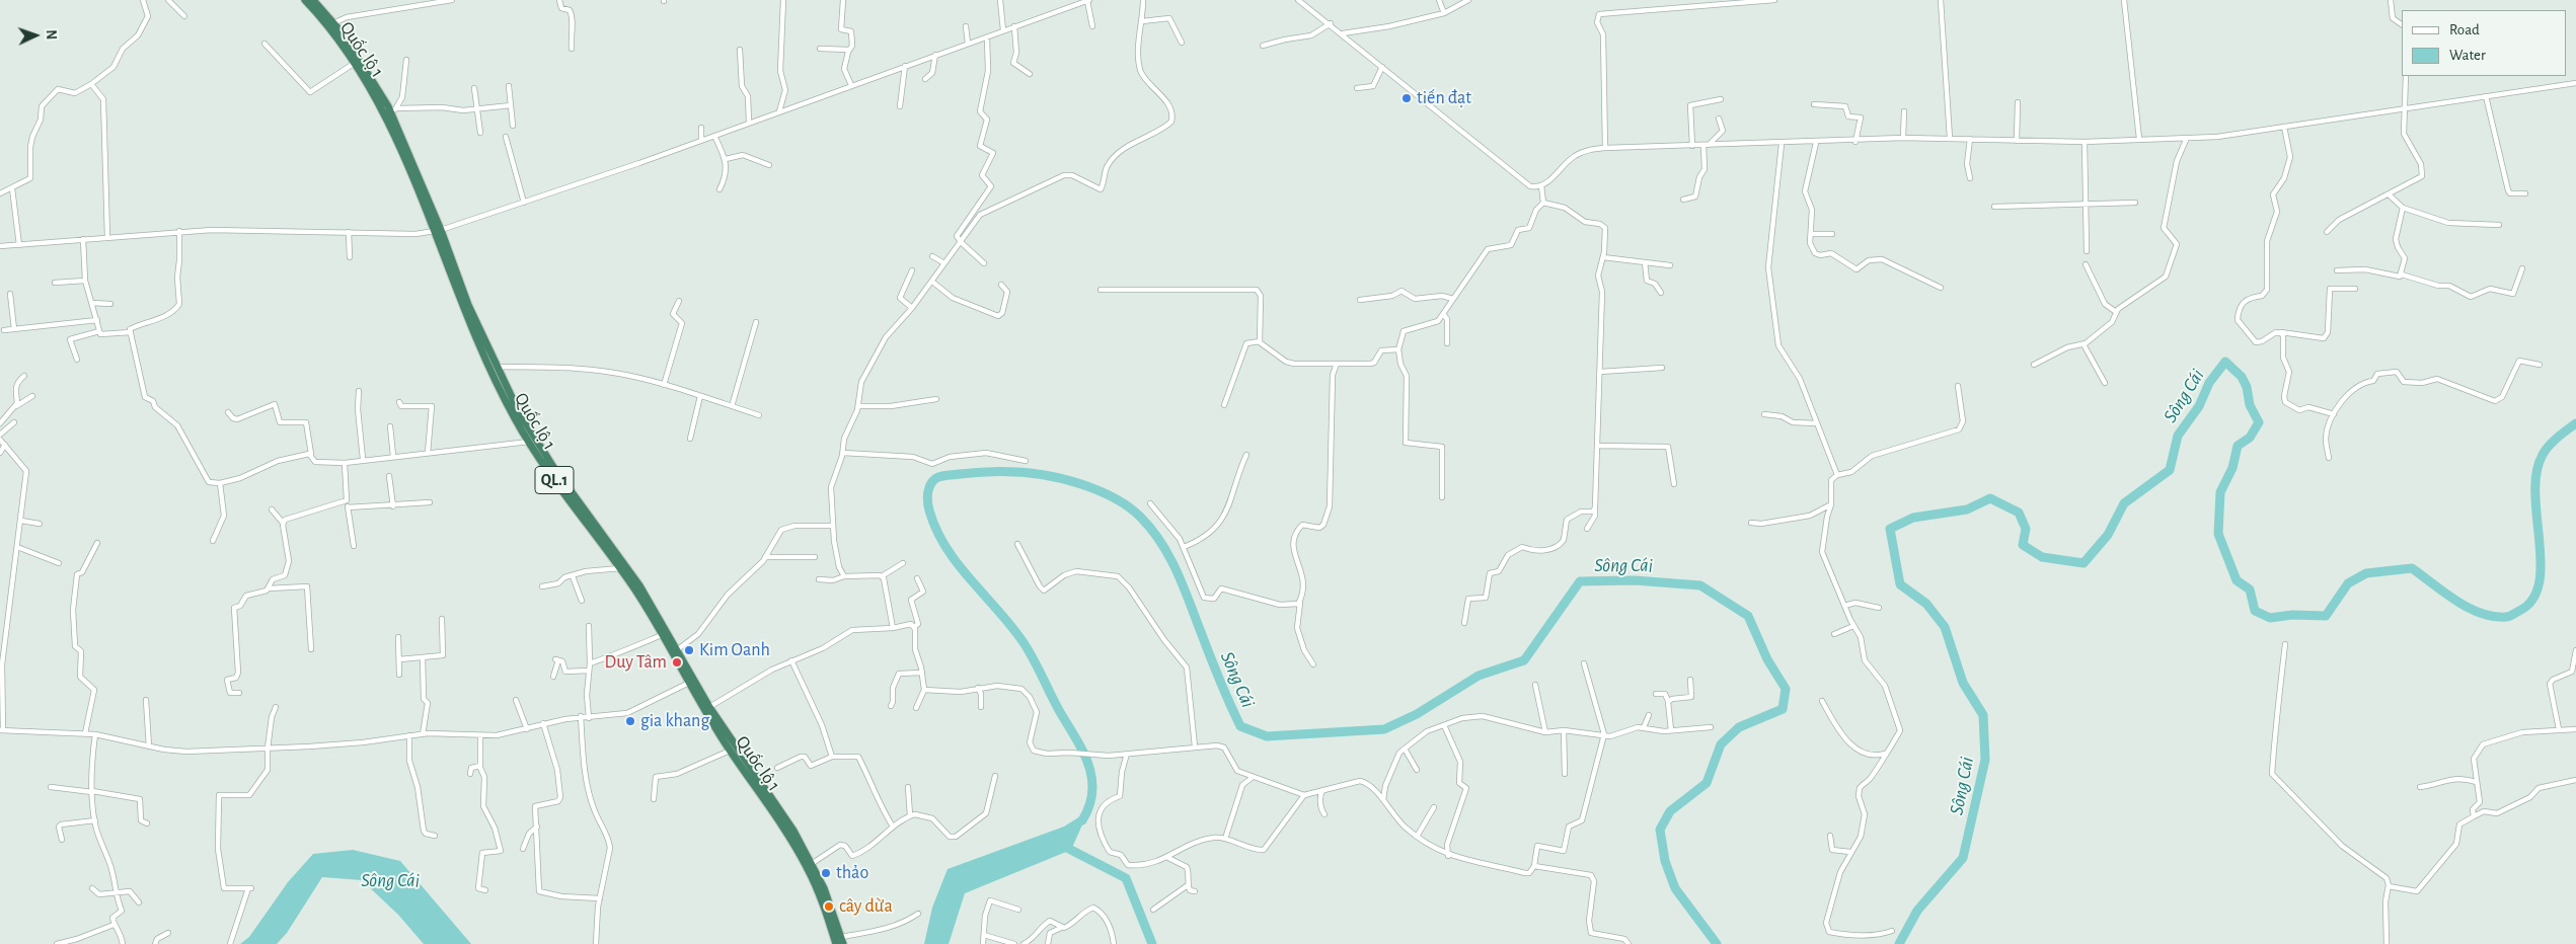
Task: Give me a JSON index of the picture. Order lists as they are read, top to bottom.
{
  "streets": {
    "highway": ["Quốc lộ 1", "QL.1"]
  },
  "water": ["Sông Cái"],
  "places": [
    "tiến đạt",
    "Kim Oanh",
    "Duy Tâm",
    "gia khang",
    "thảo",
    "cây dừa"
  ],
  "legend": ["Road", "Water"],
  "north": "right"
}
